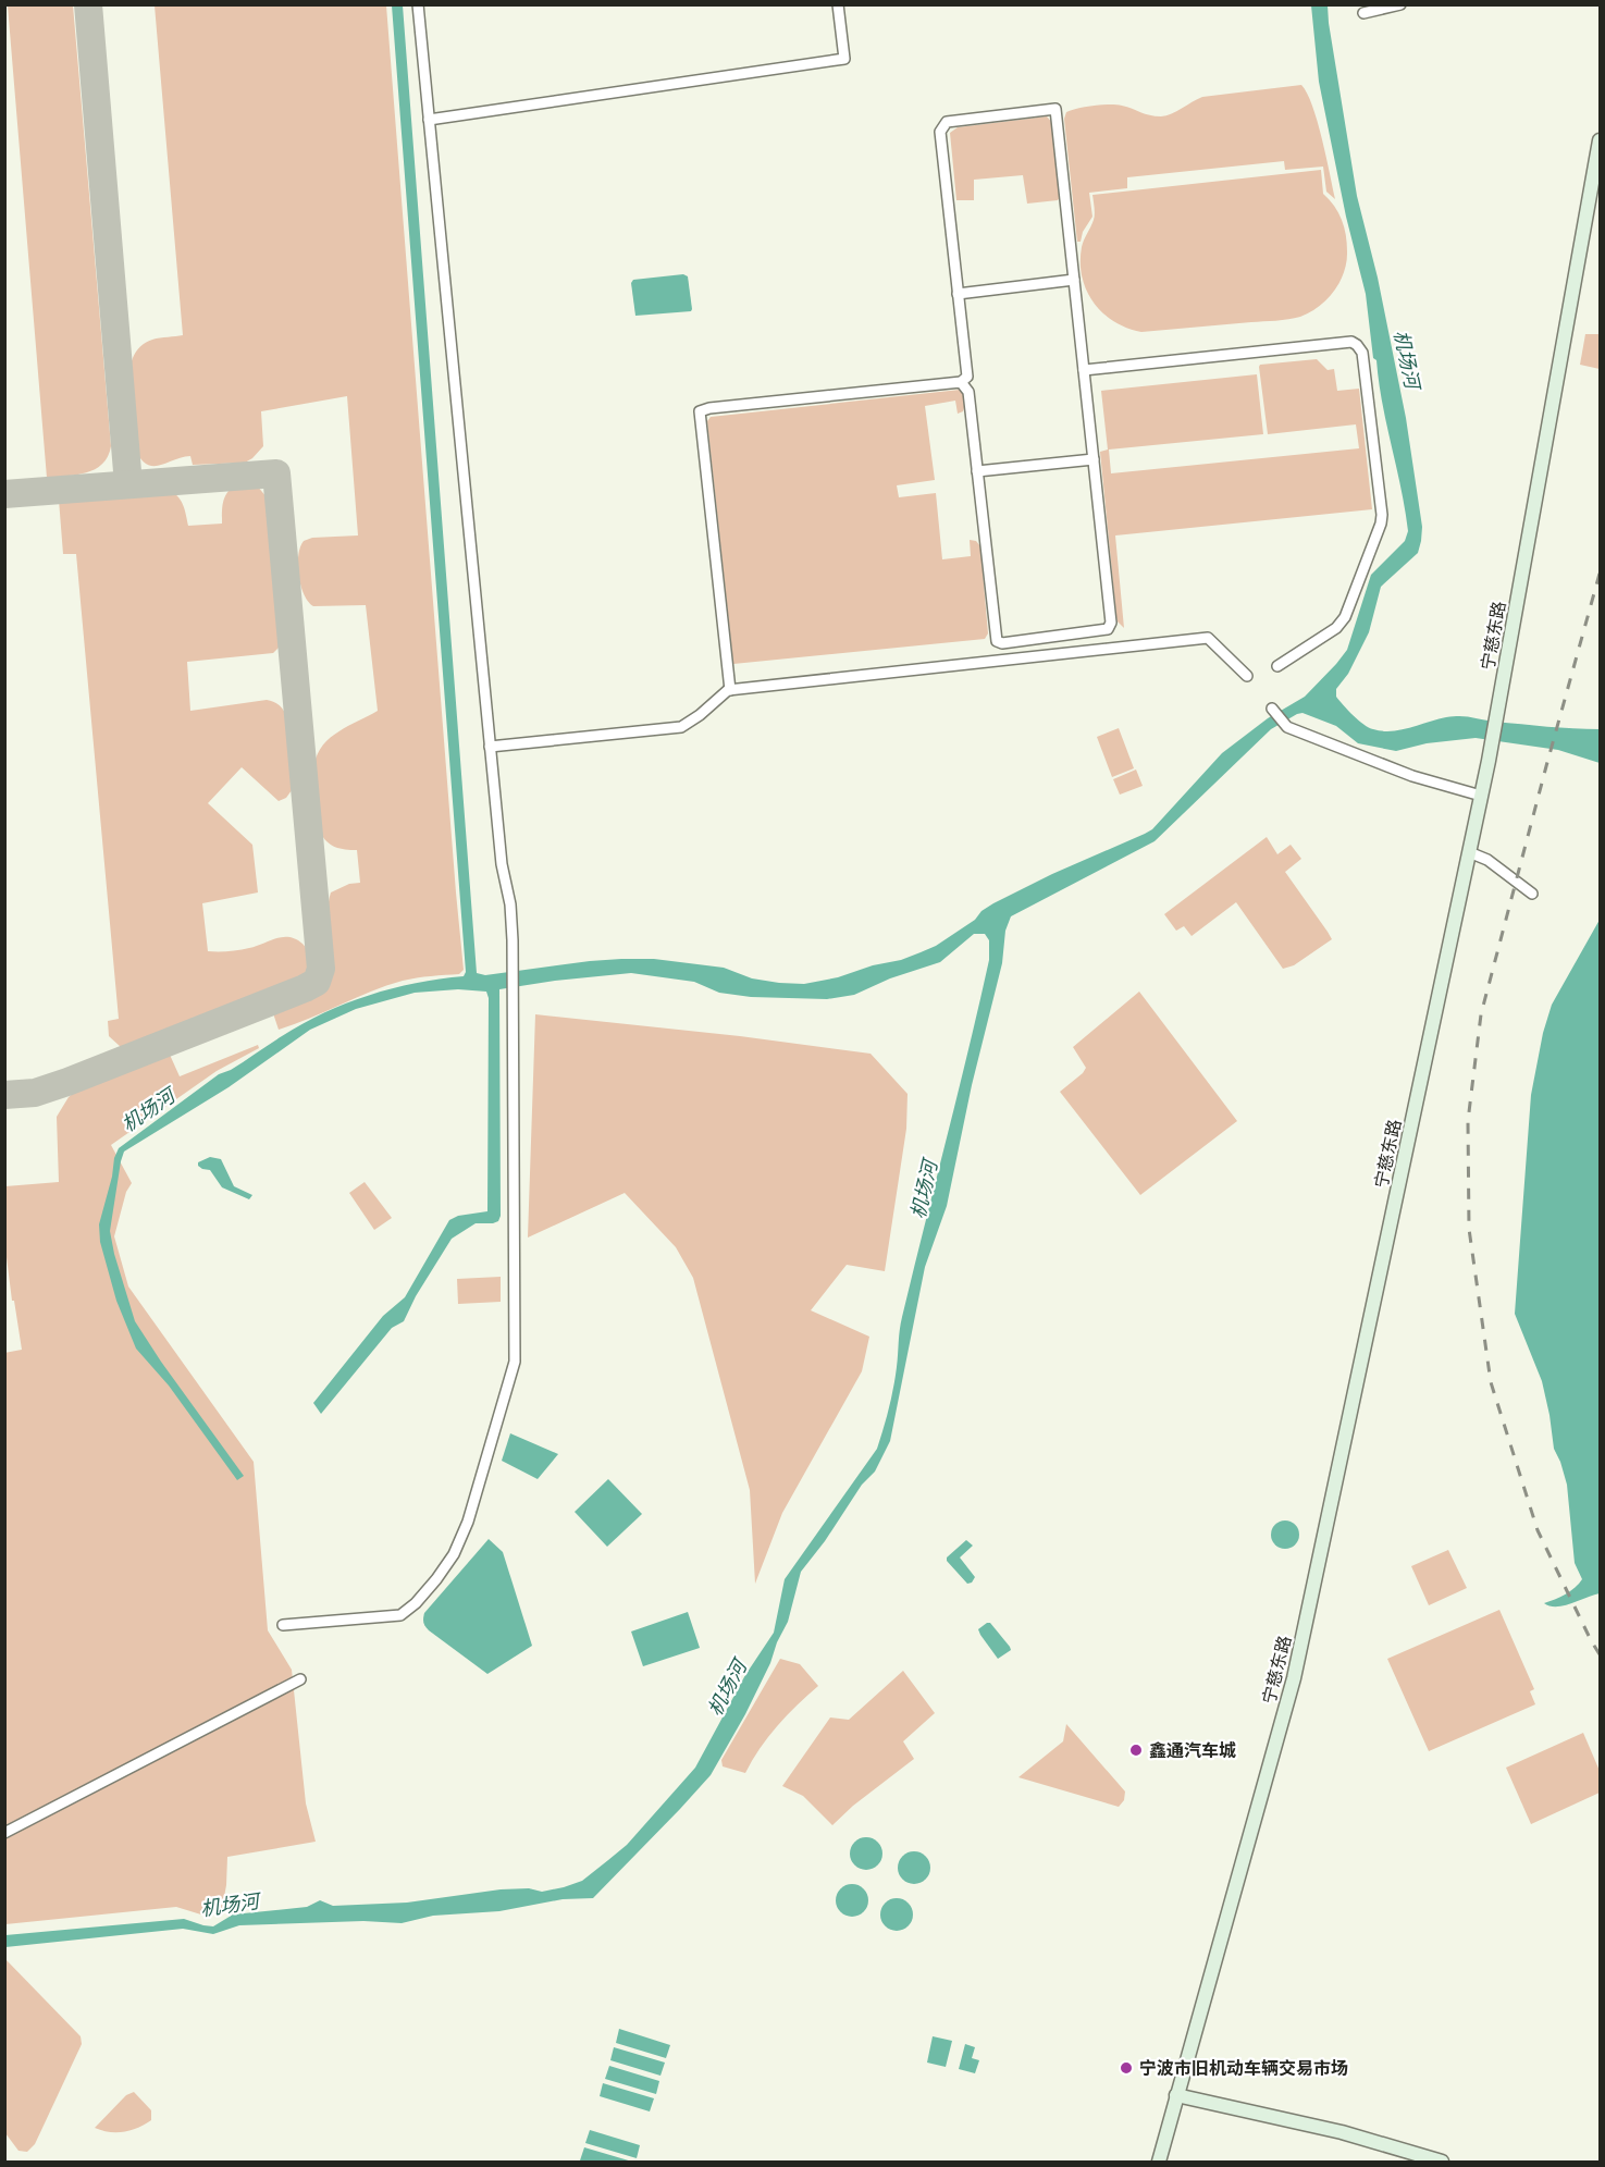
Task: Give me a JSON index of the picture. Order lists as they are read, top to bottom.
{
  "streets": {
    "main road": ["宁慈东路"]
  },
  "water": ["机场河"],
  "places": ["鑫通汽车城", "宁波市旧机动车辆交易市场"]
}
